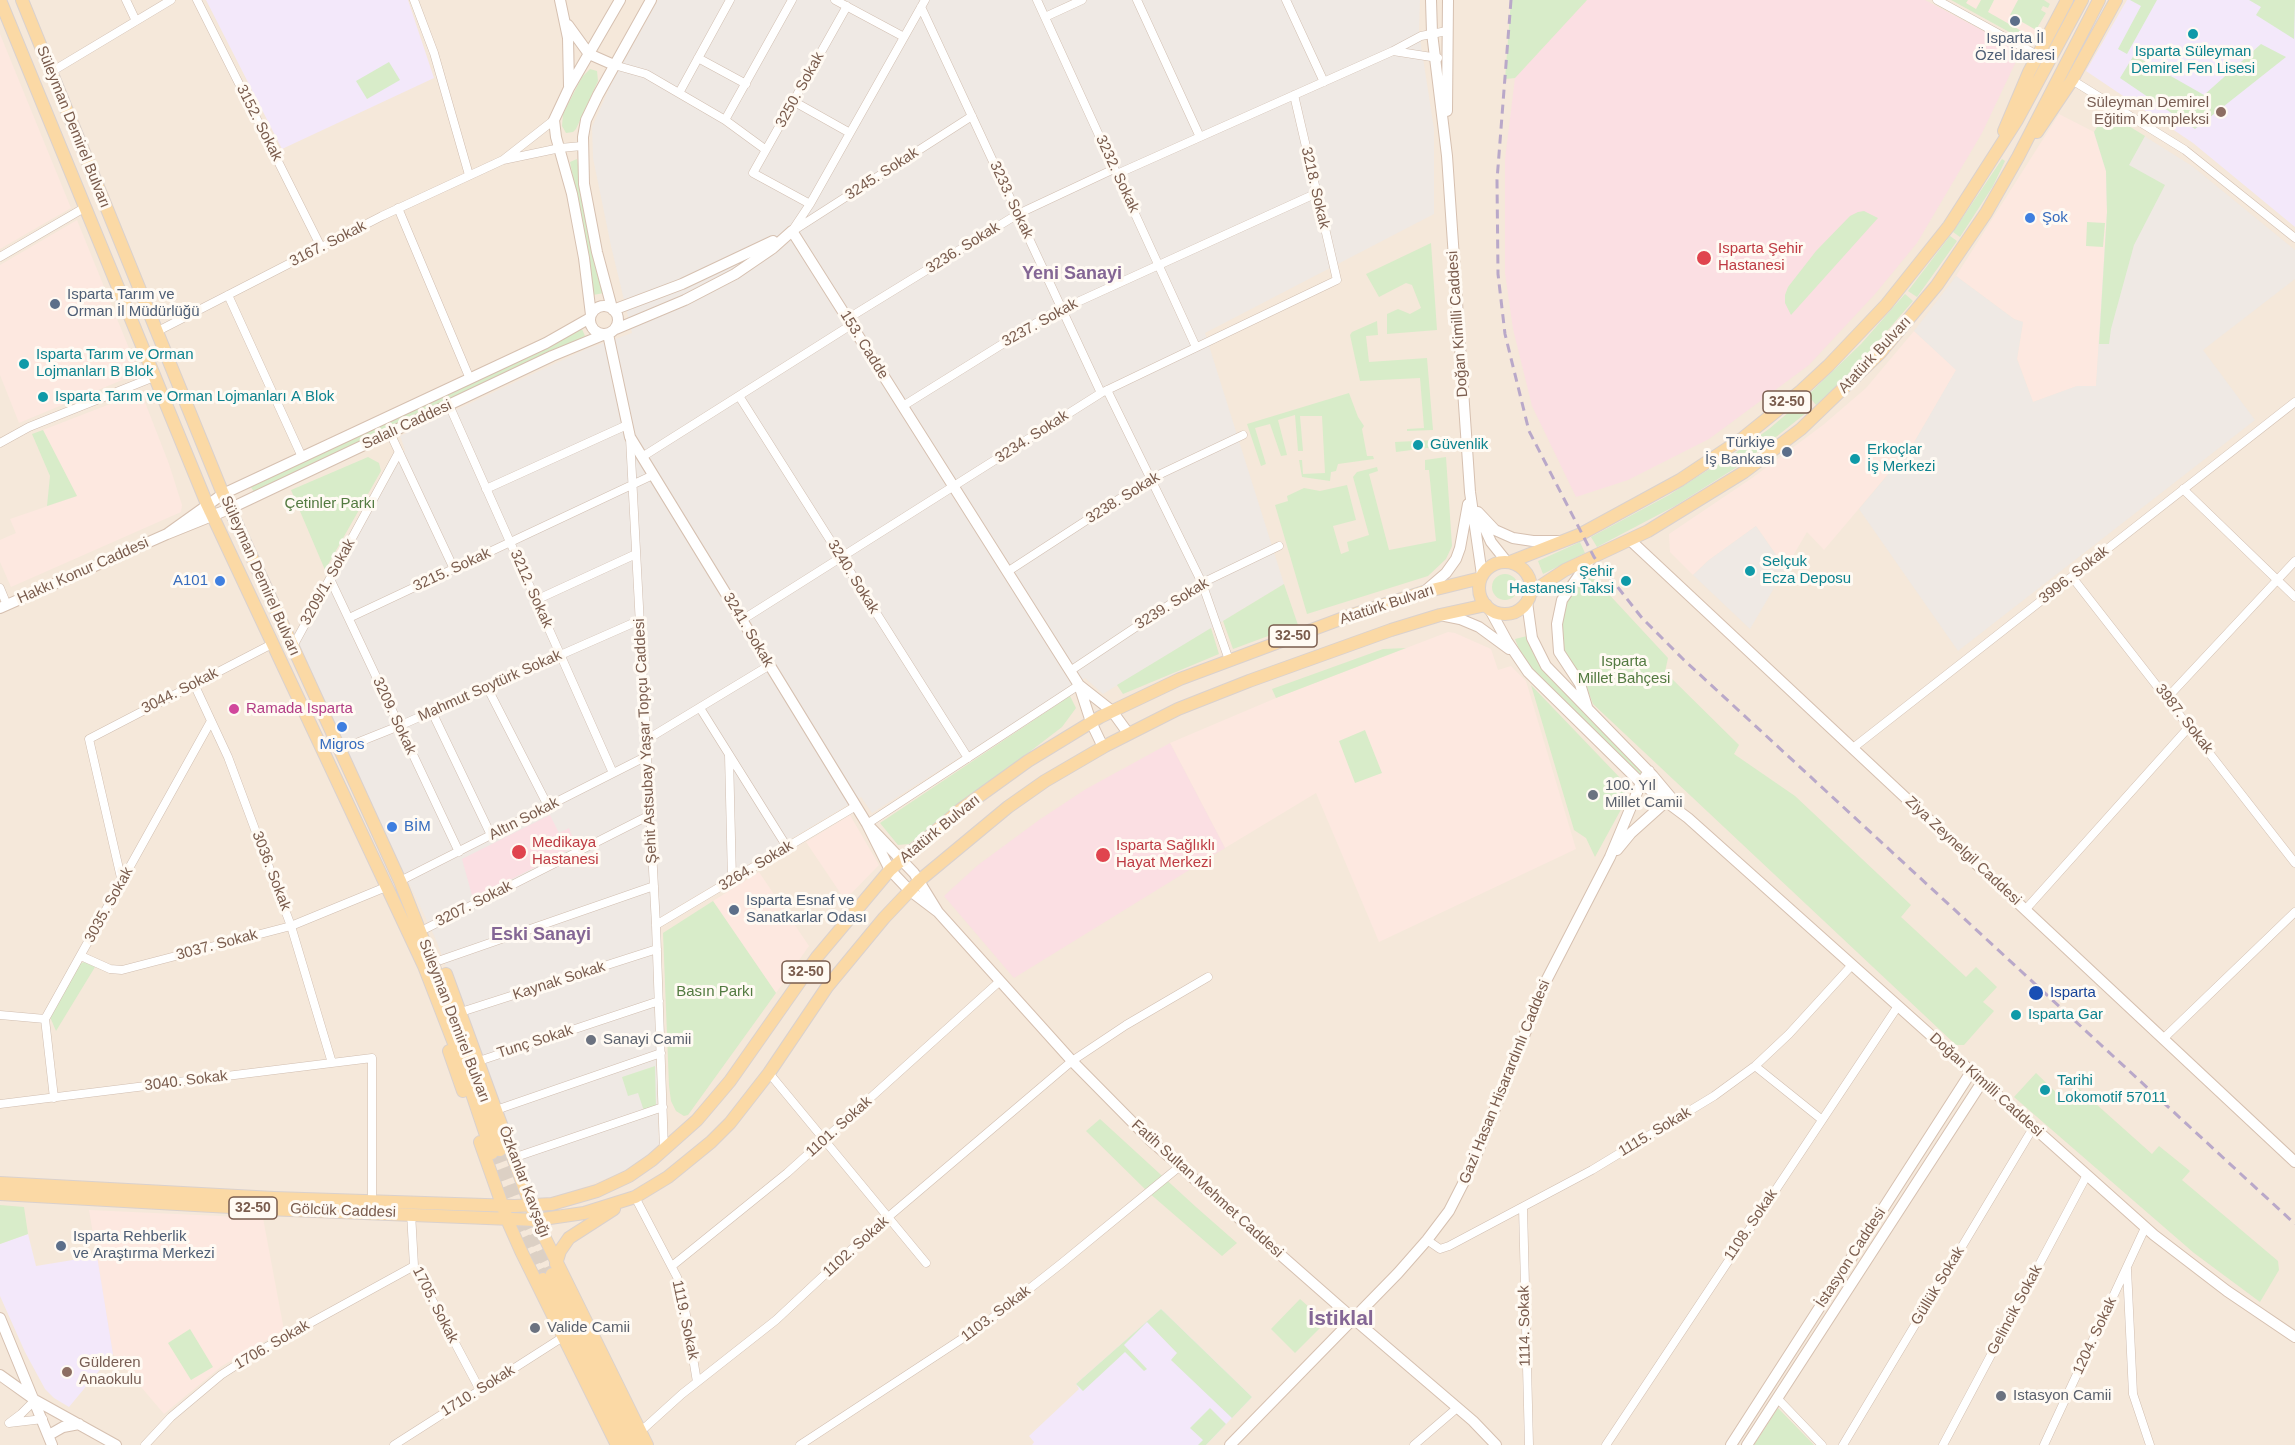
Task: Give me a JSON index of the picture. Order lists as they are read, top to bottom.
{
  "streets": {
    "main road": [
      "Süleyman Demirel Bulvarı",
      "Atatürk Bulvarı",
      "32-50",
      "Özkanlar Kavşağı",
      "Gölcük Caddesi"
    ],
    "street": [
      "3250. Sokak",
      "3152. Sokak",
      "3245. Sokak",
      "3232. Sokak",
      "3218. Sokak",
      "3233. Sokak",
      "3167. Sokak",
      "3236. Sokak",
      "3237. Sokak",
      "Doğan Kimilli Caddesi",
      "153. Cadde",
      "Salalı Caddesi",
      "3234. Sokak",
      "3238. Sokak",
      "3215. Sokak",
      "Hakkı Konur Caddesi",
      "3996. Sokak",
      "3240. Sokak",
      "3209/1. Sokak",
      "3212. Sokak",
      "3239. Sokak",
      "3241. Sokak",
      "Mahmut Soytürk Sokak",
      "3044. Sokak",
      "3209. Sokak",
      "3987. Sokak",
      "Şehit Astsubay Yaşar Topçu Caddesi",
      "Altın Sokak",
      "Ziya Zeynelgil Caddesi",
      "3264. Sokak",
      "3036. Sokak",
      "3207. Sokak",
      "3035. Sokak",
      "3037. Sokak",
      "Kaynak Sokak",
      "Tunç Sokak",
      "3040. Sokak",
      "Gazi Hasan Hisarardınlı Caddesi",
      "1101. Sokak",
      "1115. Sokak",
      "Fatih Sultan Mehmet Caddesi",
      "1108. Sokak",
      "1102. Sokak",
      "İstasyon Caddesi",
      "Güllük Sokak",
      "1705. Sokak",
      "Gelincik Sokak",
      "1103. Sokak",
      "1119. Sokak",
      "1114. Sokak",
      "1204. Sokak",
      "1706. Sokak",
      "1710. Sokak"
    ]
  },
  "crossings": [
    ["3152. Sokak", "3167. Sokak"],
    ["Süleyman Demirel Bulvarı", "3167. Sokak"],
    ["Süleyman Demirel Bulvarı", "Salalı Caddesi"],
    ["Süleyman Demirel Bulvarı", "3209/1. Sokak"],
    ["Süleyman Demirel Bulvarı", "Mahmut Soytürk Sokak"],
    ["Süleyman Demirel Bulvarı", "Altın Sokak"],
    ["Süleyman Demirel Bulvarı", "3037. Sokak"],
    ["Süleyman Demirel Bulvarı", "Özkanlar Kavşağı"],
    ["3245. Sokak", "3233. Sokak"],
    ["3245. Sokak", "153. Cadde"],
    ["3245. Sokak", "Salalı Caddesi"],
    ["3232. Sokak", "3236. Sokak"],
    ["3232. Sokak", "3237. Sokak"],
    ["3232. Sokak", "3234. Sokak"],
    ["3218. Sokak", "3236. Sokak"],
    ["3218. Sokak", "3237. Sokak"],
    ["3218. Sokak", "3234. Sokak"],
    ["3233. Sokak", "3236. Sokak"],
    ["3233. Sokak", "3237. Sokak"],
    ["3233. Sokak", "Atatürk Bulvarı"],
    ["3233. Sokak", "3234. Sokak"],
    ["3233. Sokak", "3238. Sokak"],
    ["3233. Sokak", "3239. Sokak"],
    ["3236. Sokak", "Doğan Kimilli Caddesi"],
    ["3236. Sokak", "153. Cadde"],
    ["3236. Sokak", "3240. Sokak"],
    ["3236. Sokak", "3241. Sokak"],
    ["3237. Sokak", "153. Cadde"],
    ["Doğan Kimilli Caddesi", "Atatürk Bulvarı"],
    ["Doğan Kimilli Caddesi", "Gazi Hasan Hisarardınlı Caddesi"],
    ["Doğan Kimilli Caddesi", "1115. Sokak"],
    ["Doğan Kimilli Caddesi", "1108. Sokak"],
    ["Doğan Kimilli Caddesi", "İstasyon Caddesi"],
    ["Doğan Kimilli Caddesi", "Güllük Sokak"],
    ["Doğan Kimilli Caddesi", "Gelincik Sokak"],
    ["Doğan Kimilli Caddesi", "1204. Sokak"],
    ["153. Cadde", "Salalı Caddesi"],
    ["153. Cadde", "3234. Sokak"],
    ["153. Cadde", "3238. Sokak"],
    ["153. Cadde", "3239. Sokak"],
    ["Atatürk Bulvarı", "3241. Sokak"],
    ["Atatürk Bulvarı", "Şehit Astsubay Yaşar Topçu Caddesi"],
    ["Atatürk Bulvarı", "Ziya Zeynelgil Caddesi"],
    ["Atatürk Bulvarı", "Özkanlar Kavşağı"],
    ["Atatürk Bulvarı", "Gölcük Caddesi"],
    ["Atatürk Bulvarı", "1119. Sokak"],
    ["Salalı Caddesi", "Hakkı Konur Caddesi"],
    ["Salalı Caddesi", "3212. Sokak"],
    ["Salalı Caddesi", "Şehit Astsubay Yaşar Topçu Caddesi"],
    ["3234. Sokak", "3240. Sokak"],
    ["3234. Sokak", "3241. Sokak"],
    ["3215. Sokak", "3212. Sokak"],
    ["3215. Sokak", "3241. Sokak"],
    ["3215. Sokak", "3209. Sokak"],
    ["3215. Sokak", "Şehit Astsubay Yaşar Topçu Caddesi"],
    ["3996. Sokak", "3987. Sokak"],
    ["3996. Sokak", "Ziya Zeynelgil Caddesi"],
    ["3209/1. Sokak", "3209. Sokak"],
    ["3212. Sokak", "Mahmut Soytürk Sokak"],
    ["3212. Sokak", "Altın Sokak"],
    ["3241. Sokak", "Şehit Astsubay Yaşar Topçu Caddesi"],
    ["3241. Sokak", "3264. Sokak"],
    ["3241. Sokak", "Fatih Sultan Mehmet Caddesi"],
    ["Mahmut Soytürk Sokak", "3209. Sokak"],
    ["Mahmut Soytürk Sokak", "Şehit Astsubay Yaşar Topçu Caddesi"],
    ["3044. Sokak", "3036. Sokak"],
    ["3044. Sokak", "3035. Sokak"],
    ["3209. Sokak", "Altın Sokak"],
    ["Şehit Astsubay Yaşar Topçu Caddesi", "Altın Sokak"],
    ["Şehit Astsubay Yaşar Topçu Caddesi", "3264. Sokak"],
    ["Şehit Astsubay Yaşar Topçu Caddesi", "3207. Sokak"],
    ["Şehit Astsubay Yaşar Topçu Caddesi", "Kaynak Sokak"],
    ["Şehit Astsubay Yaşar Topçu Caddesi", "Tunç Sokak"],
    ["Altın Sokak", "Özkanlar Kavşağı"],
    ["3036. Sokak", "3035. Sokak"],
    ["3036. Sokak", "3037. Sokak"],
    ["3036. Sokak", "3040. Sokak"],
    ["3207. Sokak", "Özkanlar Kavşağı"],
    ["3035. Sokak", "3037. Sokak"],
    ["3037. Sokak", "Özkanlar Kavşağı"],
    ["Kaynak Sokak", "Özkanlar Kavşağı"],
    ["Tunç Sokak", "Özkanlar Kavşağı"],
    ["3040. Sokak", "Gölcük Caddesi"],
    ["Gazi Hasan Hisarardınlı Caddesi", "1115. Sokak"],
    ["Gazi Hasan Hisarardınlı Caddesi", "Fatih Sultan Mehmet Caddesi"],
    ["1101. Sokak", "Fatih Sultan Mehmet Caddesi"],
    ["1101. Sokak", "1119. Sokak"],
    ["1115. Sokak", "1114. Sokak"],
    ["Özkanlar Kavşağı", "Gölcük Caddesi"],
    ["Özkanlar Kavşağı", "1102. Sokak"],
    ["Özkanlar Kavşağı", "1710. Sokak"],
    ["Fatih Sultan Mehmet Caddesi", "1102. Sokak"],
    ["Fatih Sultan Mehmet Caddesi", "1103. Sokak"],
    ["Gölcük Caddesi", "1705. Sokak"],
    ["1102. Sokak", "1119. Sokak"],
    ["1705. Sokak", "1706. Sokak"],
    ["1705. Sokak", "1710. Sokak"]
  ],
  "districts": ["Yeni Sanayi", "Eski Sanayi", "İstiklal"],
  "parks": ["Çetinler Parkı", "Isparta Millet Bahçesi", "Basın Parkı"],
  "places": [
    "Isparta İl Özel İdaresi",
    "Isparta Süleyman Demirel Fen Lisesi",
    "Süleyman Demirel Eğitim Kompleksi",
    "Şok",
    "Isparta Şehir Hastanesi",
    "Isparta Tarım ve Orman İl Müdürlüğü",
    "Isparta Tarım ve Orman Lojmanları B Blok",
    "Isparta Tarım ve Orman Lojmanları A Blok",
    "Güvenlik",
    "Türkiye İş Bankası",
    "Erkoçlar İş Merkezi",
    "Selçuk Ecza Deposu",
    "A101",
    "Şehir Hastanesi Taksi",
    "Ramada Isparta",
    "Migros",
    "100. Yıl Millet Camii",
    "BİM",
    "Medikaya Hastanesi",
    "Isparta Sağlıklı Hayat Merkezi",
    "Isparta Esnaf ve Sanatkarlar Odası",
    "Isparta",
    "Isparta Gar",
    "Sanayi Camii",
    "Tarihi Lokomotif 57011",
    "Isparta Rehberlik ve Araştırma Merkezi",
    "Valide Camii",
    "Gülderen Anaokulu",
    "Istasyon Camii"
  ]
}
